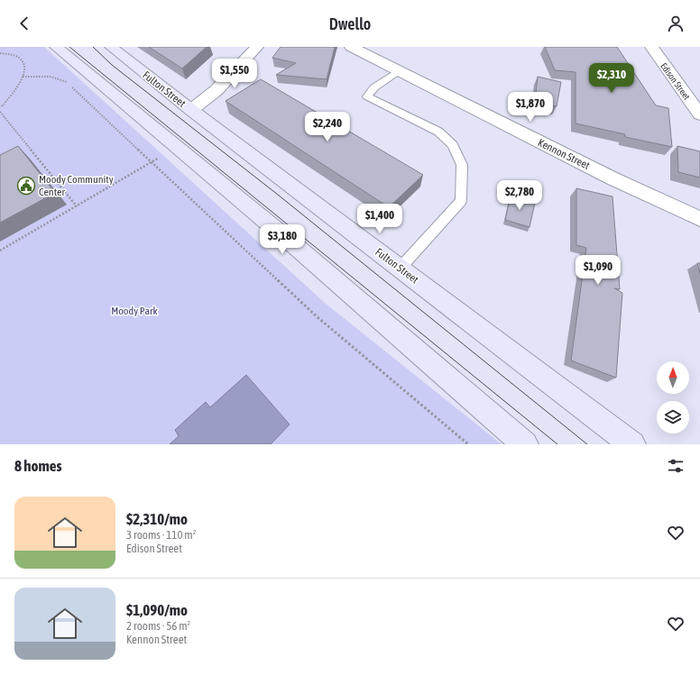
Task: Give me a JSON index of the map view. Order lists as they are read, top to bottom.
{
  "streets": {
    "main road": ["Fulton Street"],
    "street": ["Edison Street", "Kennon Street"]
  },
  "parks": ["Moody Park"],
  "places": {
    "public building": ["Moody Community Center"]
  },
  "north": "top",
  "page": {
    "header": "Dwello",
    "price": [
      "$1,550",
      "$2,310",
      "$1,870",
      "$2,240",
      "$2,780",
      "$1,400",
      "$3,180",
      "$1,090"
    ],
    "heading": "8 homes",
    "list": [
      {
        "name": "$2,310/mo",
        "note": "3 rooms · 110 m² · Edison Street"
      },
      {
        "name": "$1,090/mo",
        "note": "2 rooms · 56 m² · Kennon Street"
      }
    ]
  }
}
